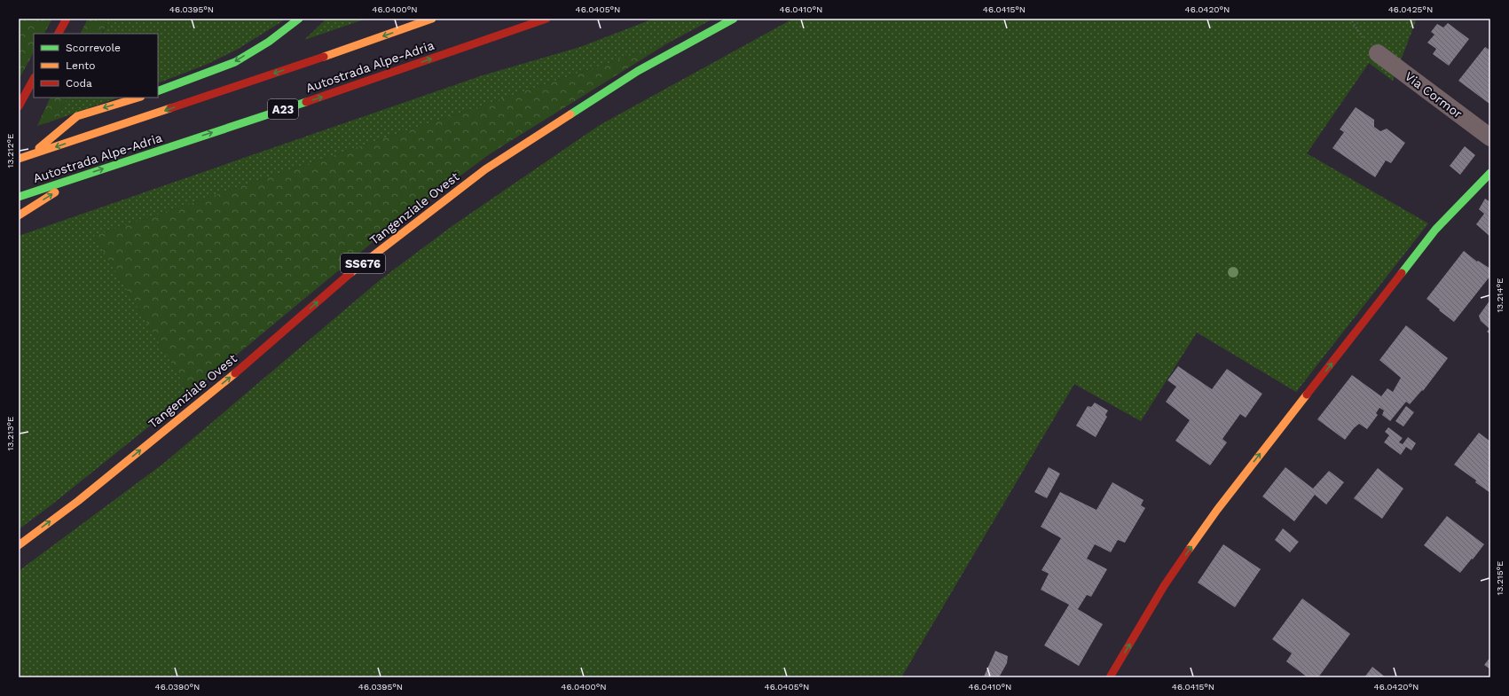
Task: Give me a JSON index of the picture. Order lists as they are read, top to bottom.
{
  "streets": {
    "main road": [
      "Autostrada Alpe-Adria",
      "A23",
      "Tangenziale Ovest",
      "SS676"
    ],
    "street": ["Via Cormor"]
  },
  "one_way": ["Tangenziale Ovest"],
  "legend": ["Scorrevole", "Lento", "Coda"],
  "coordinates": [
    "46.0395°N",
    "46.0400°N",
    "46.0405°N",
    "46.0410°N",
    "46.0415°N",
    "46.0420°N",
    "46.0425°N",
    "13.212°E",
    "13.214°E",
    "13.213°E",
    "13.215°E",
    "46.0390°N"
  ]
}
